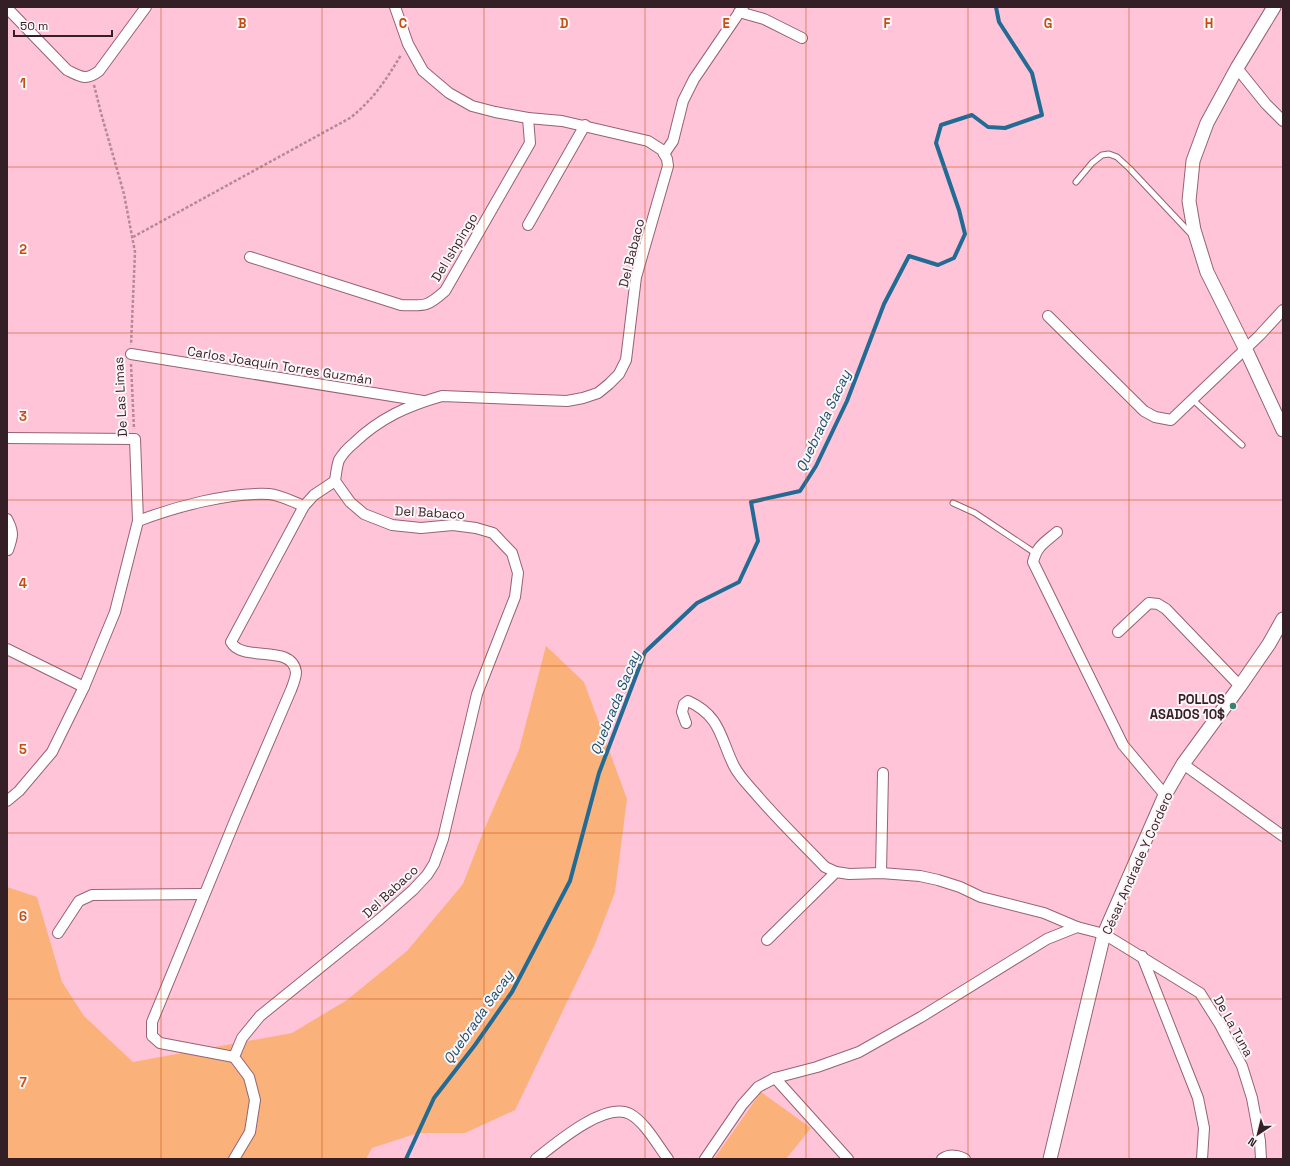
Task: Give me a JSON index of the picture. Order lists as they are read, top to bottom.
{
  "streets": {
    "street": [
      "Del Ishpingo",
      "Del Babaco",
      "Carlos Joaquín Torres Guzmán",
      "De Las Limas",
      "César Andrade Y Cordero",
      "De La Tuna"
    ]
  },
  "crossings": [
    ["Del Babaco", "Carlos Joaquín Torres Guzmán"],
    ["Carlos Joaquín Torres Guzmán", "De Las Limas"],
    ["César Andrade Y Cordero", "De La Tuna"]
  ],
  "water": ["Quebrada Sacay"],
  "places": ["POLLOS ASADOS 10$"],
  "scale_bar": "50 m",
  "north": "bottom left",
  "grid": {
    "columns": [
      "B",
      "C",
      "D",
      "E",
      "F",
      "G",
      "H"
    ],
    "rows": [
      "1",
      "2",
      "3",
      "4",
      "5",
      "6",
      "7"
    ]
  }
}
